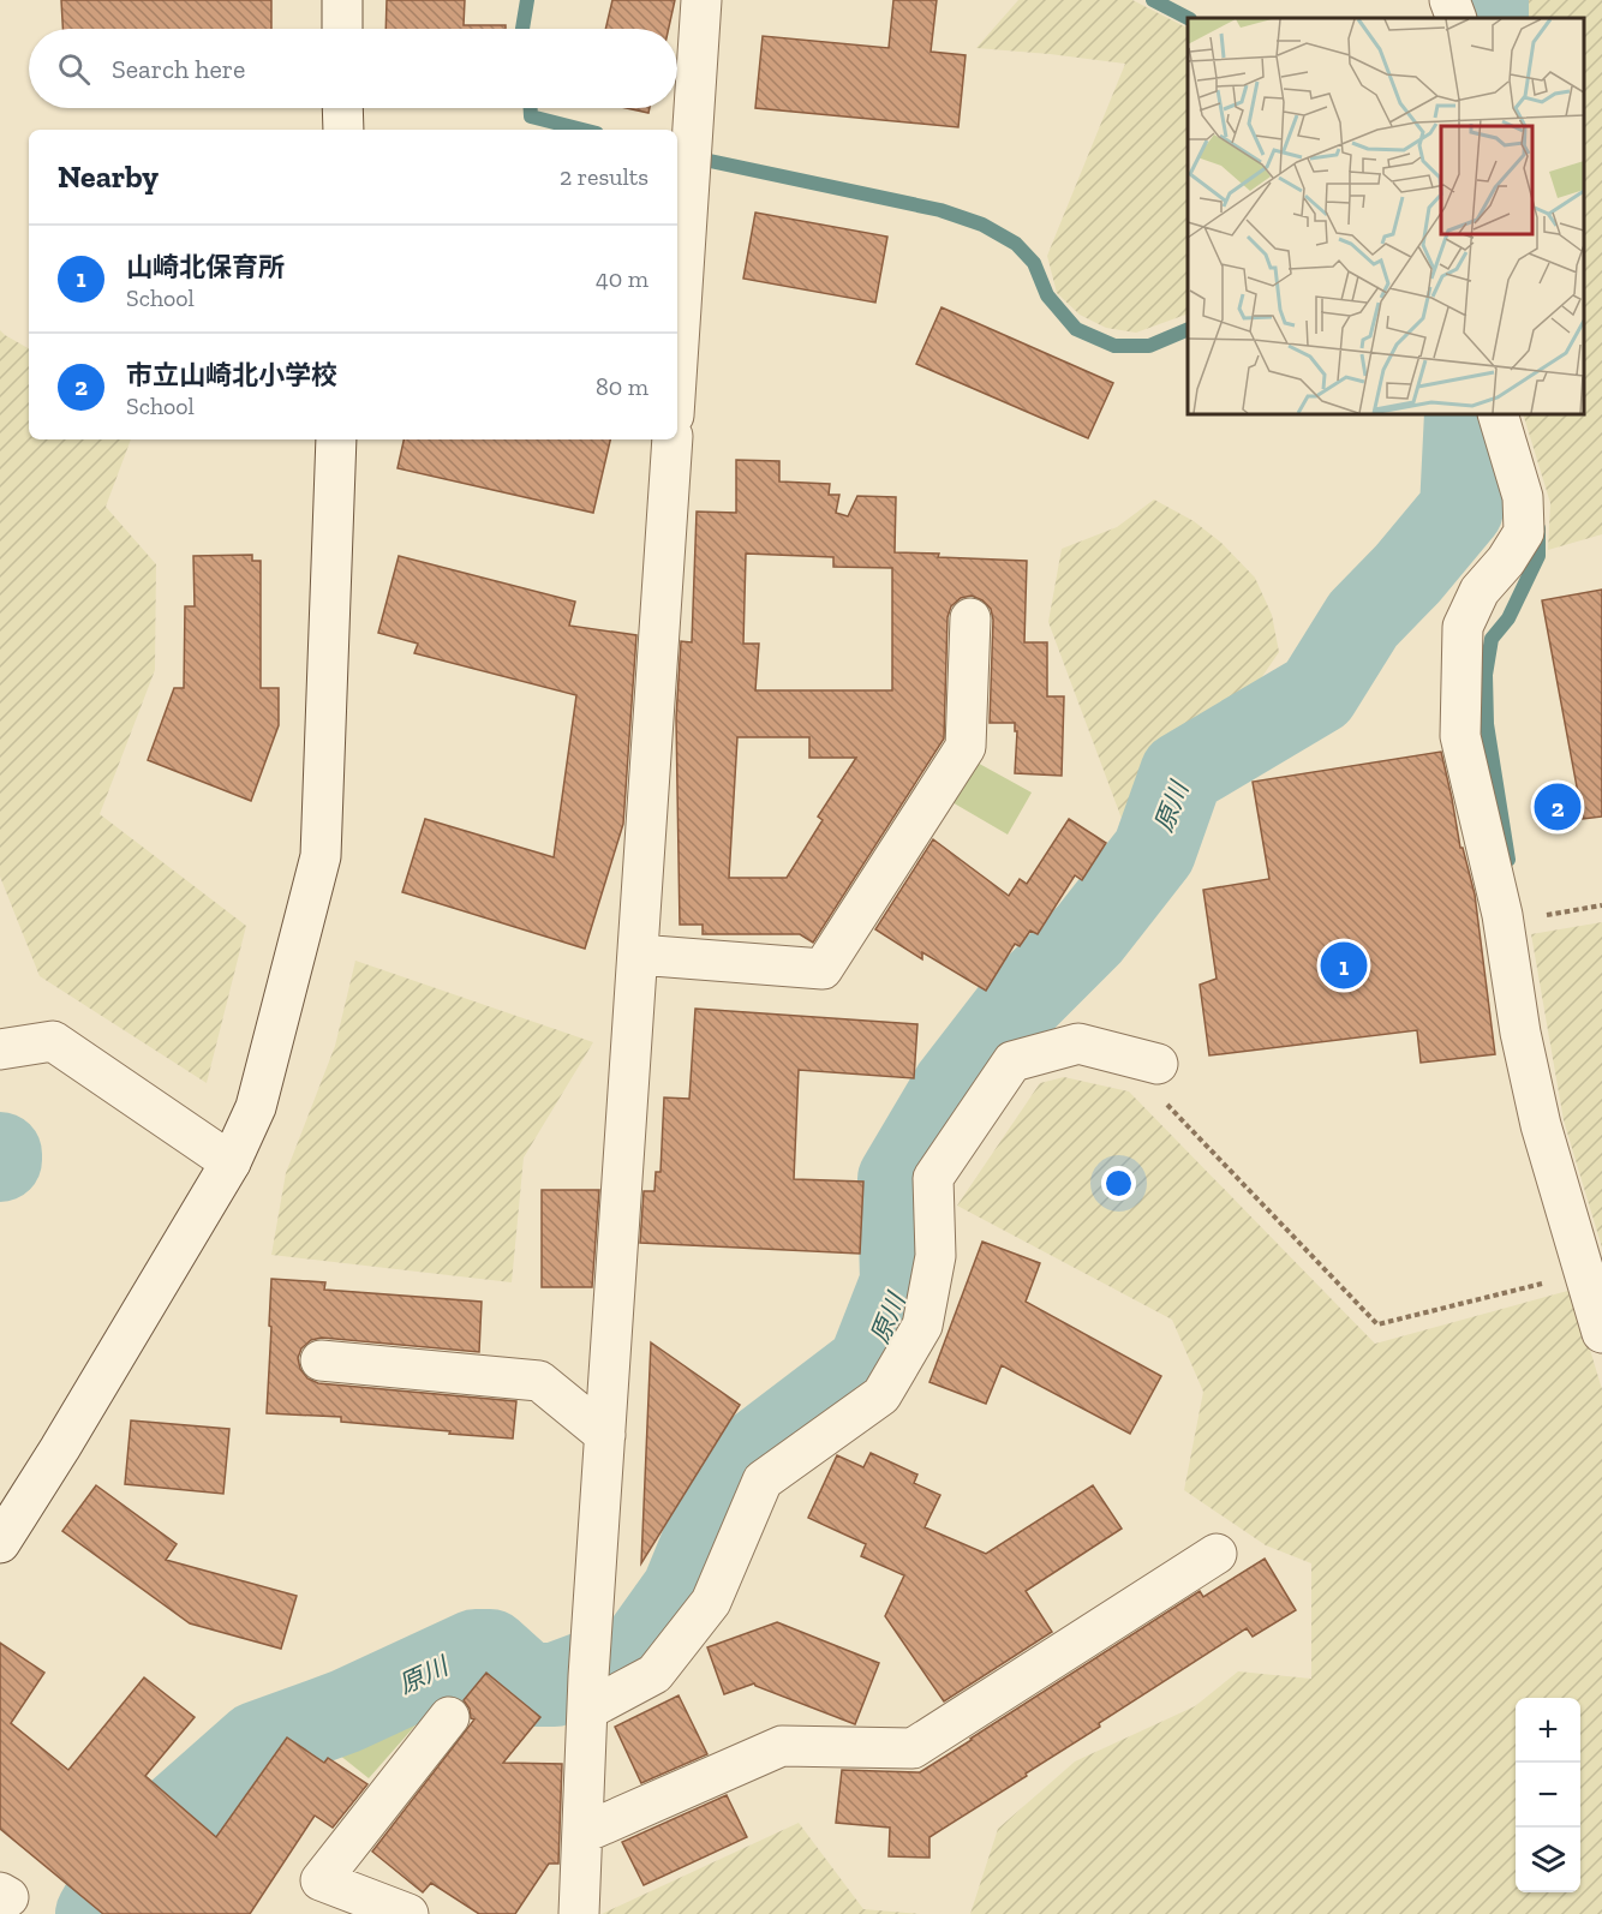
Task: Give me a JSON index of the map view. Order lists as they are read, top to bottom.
{
  "water": ["原川"],
  "page": {
    "search": "Search here",
    "heading": ["Nearby", "2 results"],
    "list": [
      {
        "mark": "1",
        "name": "山崎北保育所",
        "note": "School",
        "value": "40 m"
      },
      {
        "mark": "2",
        "name": "市立山崎北小学校",
        "note": "School",
        "value": "80 m"
      }
    ],
    "pins": ["2", "1"],
    "map_buttons": ["+", "−"]
  }
}
